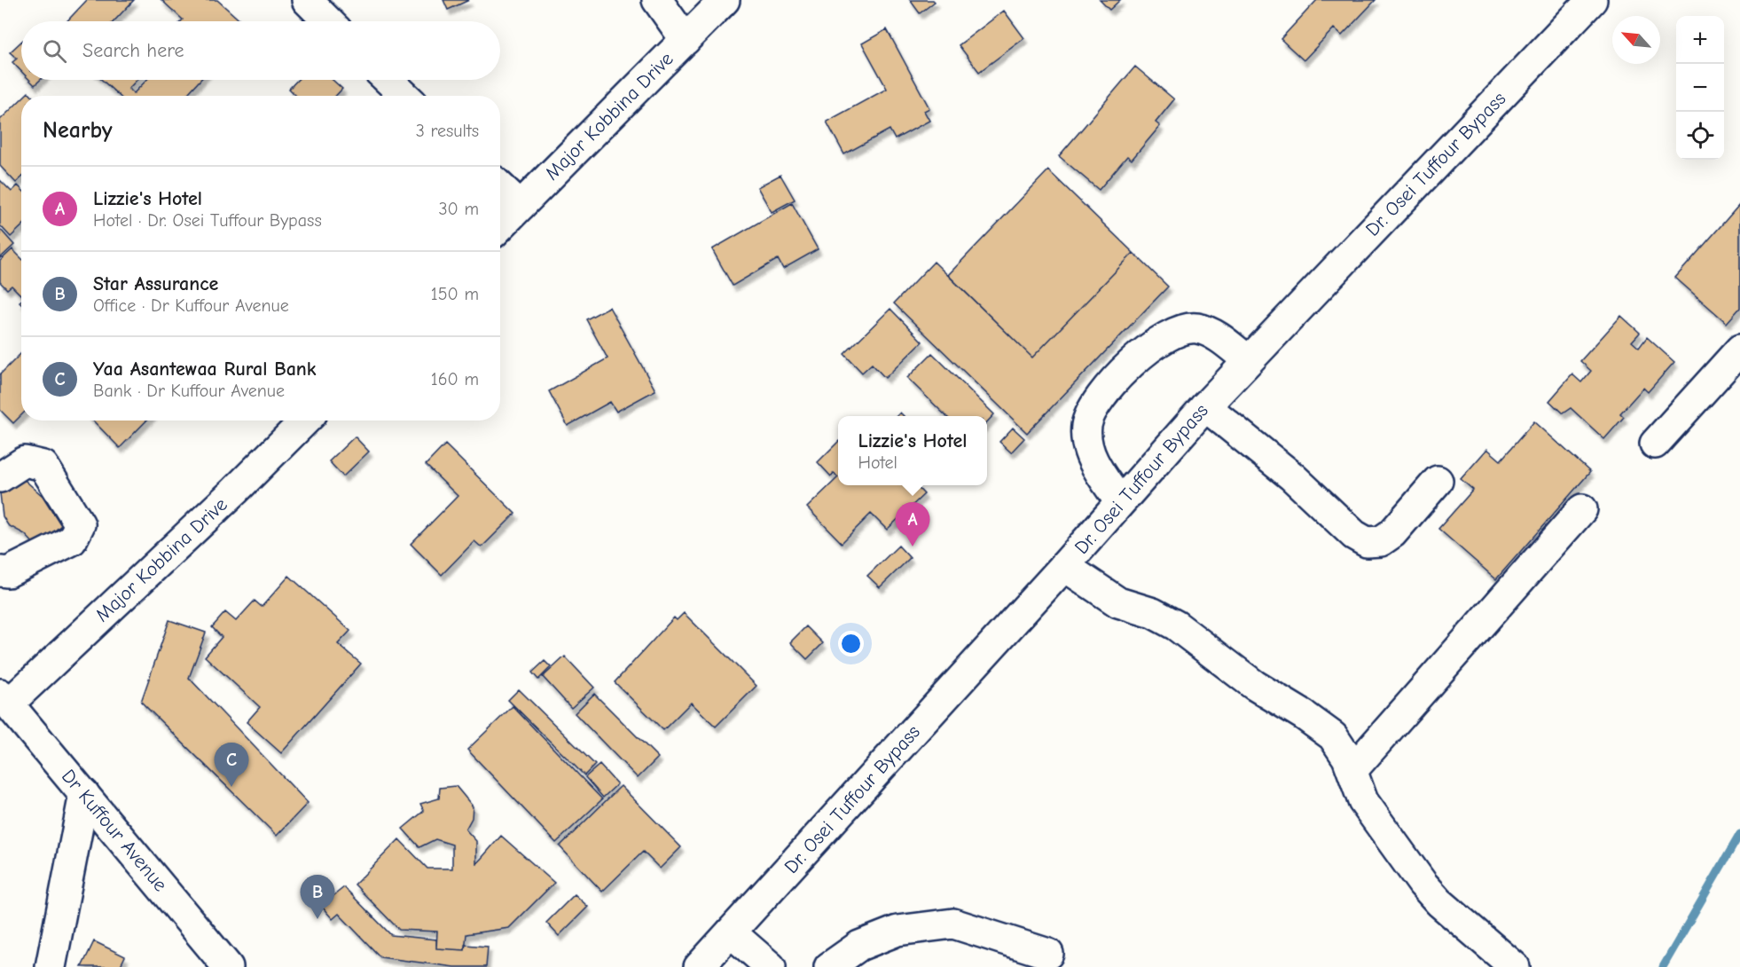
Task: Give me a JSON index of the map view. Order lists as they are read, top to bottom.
{
  "streets": {
    "main road": ["Major Kobbina Drive", "Dr. Osei Tuffour Bypass", "Dr Kuffour Avenue"]
  },
  "crossings": [
    ["Major Kobbina Drive", "Dr Kuffour Avenue"]
  ],
  "north": "top left",
  "page": {
    "map_buttons": ["+", "−"],
    "search": "Search here",
    "heading": ["Nearby", "3 results"],
    "list": [
      {
        "mark": "A",
        "name": "Lizzie's Hotel",
        "note": "Hotel · Dr. Osei Tuffour Bypass",
        "value": "30 m"
      },
      {
        "mark": "B",
        "name": "Star Assurance",
        "note": "Office · Dr Kuffour Avenue",
        "value": "150 m"
      },
      {
        "mark": "C",
        "name": "Yaa Asantewaa Rural Bank",
        "note": "Bank · Dr Kuffour Avenue",
        "value": "160 m"
      }
    ],
    "popup": ["Lizzie's Hotel", "Hotel"],
    "pins": ["A", "C", "B"]
  }
}
